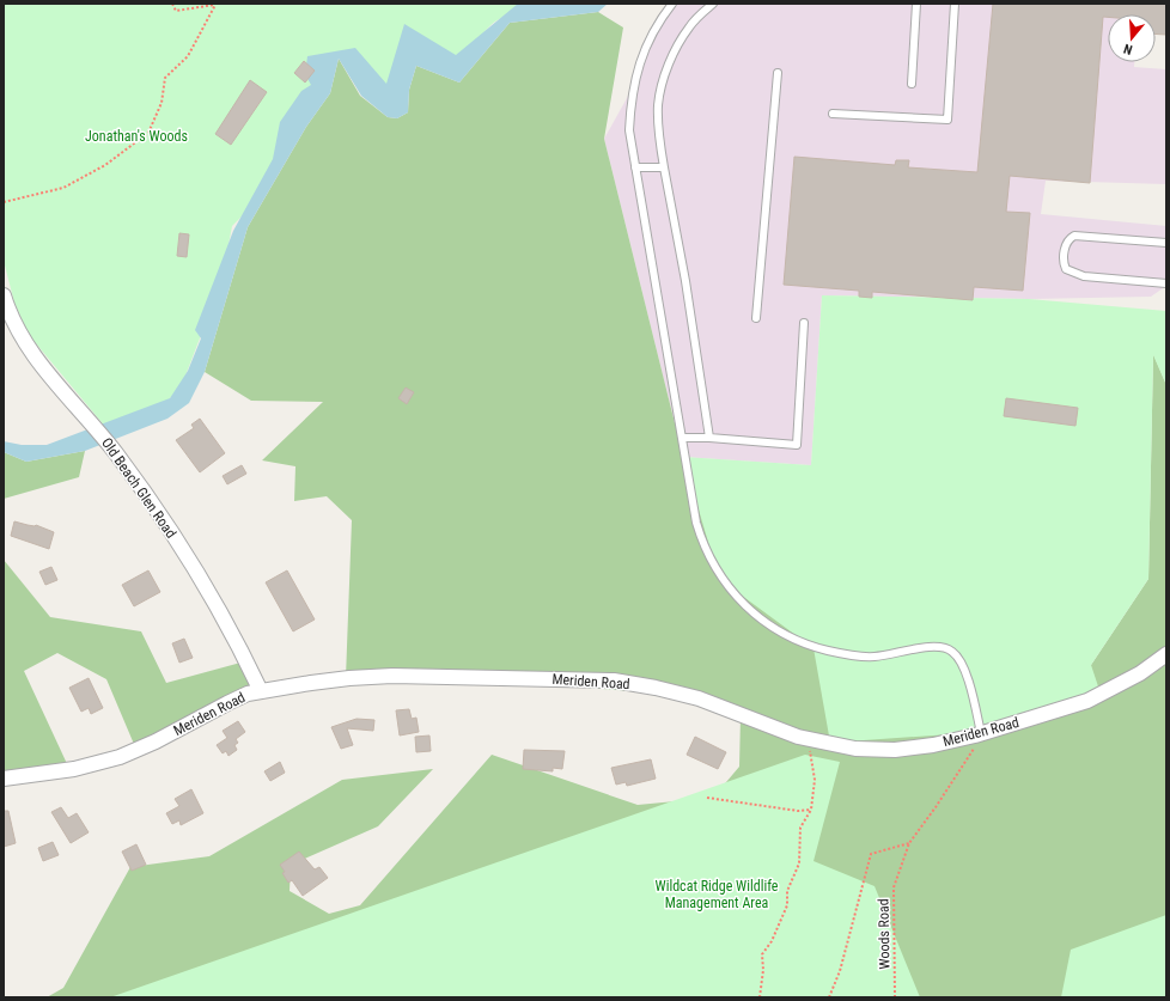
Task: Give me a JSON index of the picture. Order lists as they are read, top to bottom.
{
  "streets": {
    "street": ["Old Beach Glen Road", "Meriden Road"],
    "path": ["Woods Road"]
  },
  "crossings": [
    ["Old Beach Glen Road", "Meriden Road"],
    ["Meriden Road", "Woods Road"]
  ],
  "parks": ["Jonathan's Woods", "Wildcat Ridge Wildlife Management Area"],
  "north": "bottom"
}
